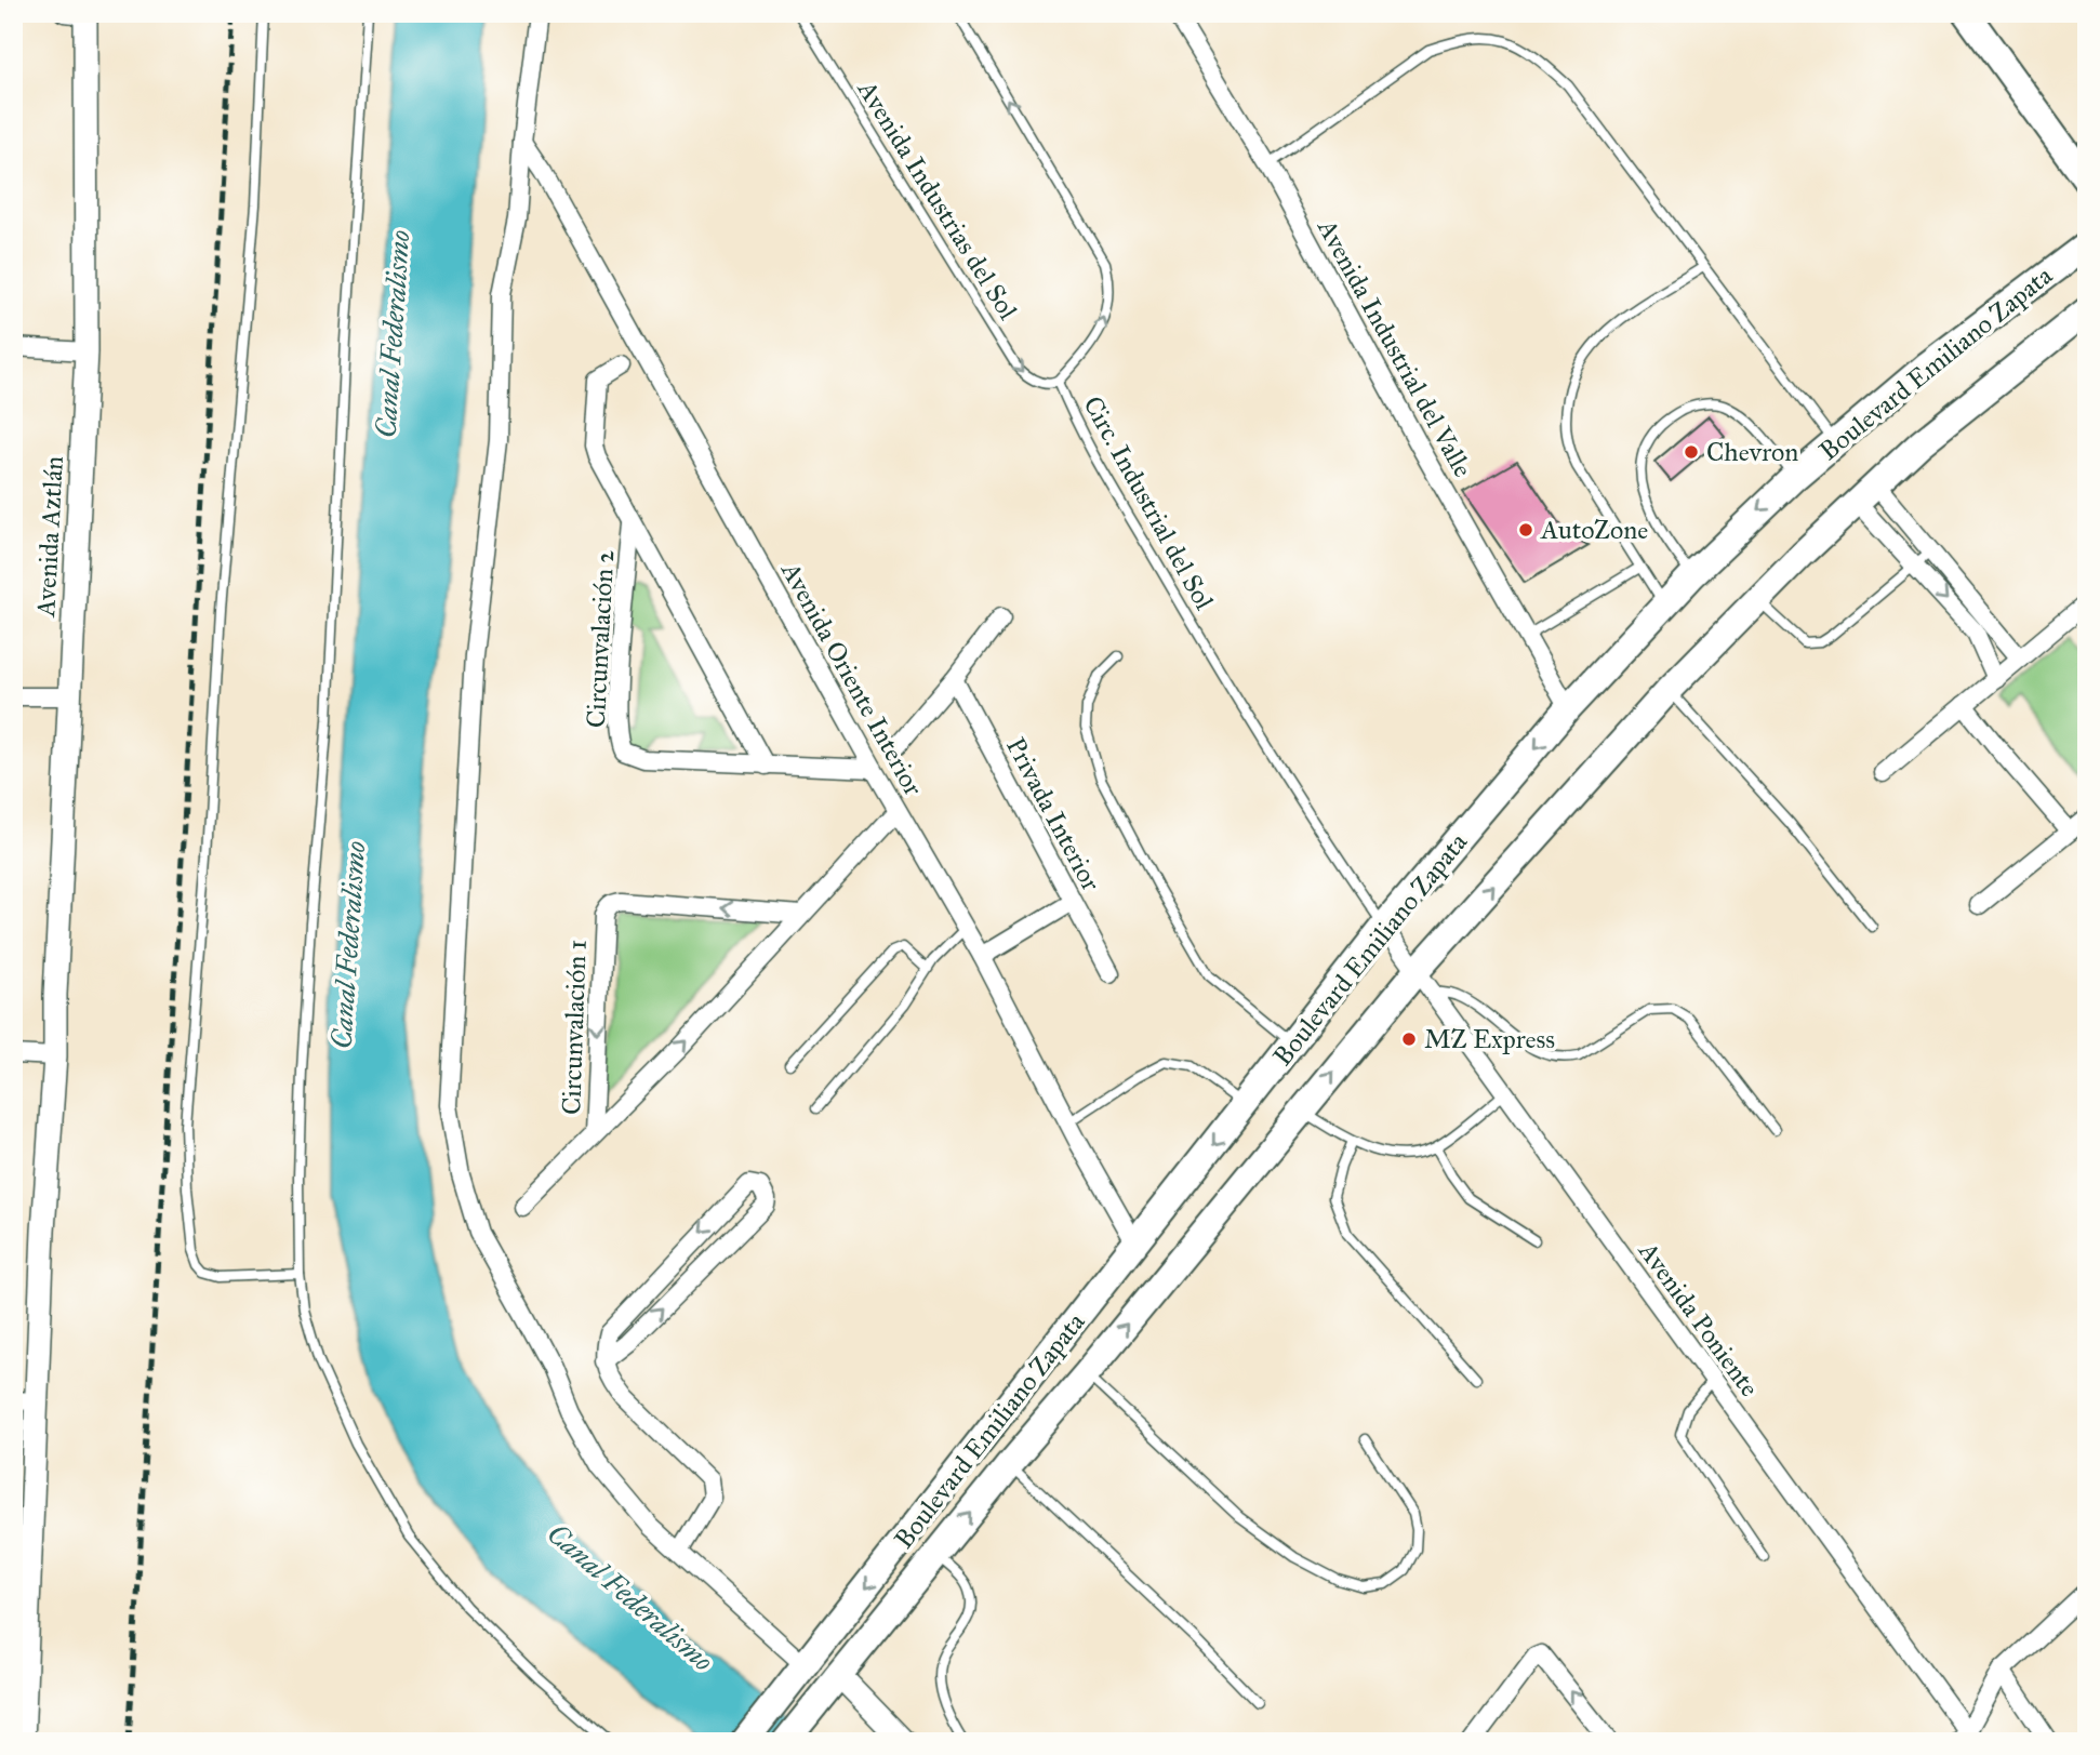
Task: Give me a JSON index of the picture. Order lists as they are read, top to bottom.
{
  "streets": {
    "main road": ["Boulevard Emiliano Zapata", "Avenida Aztlán"],
    "street": [
      "Avenida Industrial del Valle",
      "Circunvalación 2",
      "Avenida Oriente Interior",
      "Privada Interior",
      "Circunvalación 1",
      "Avenida Poniente"
    ],
    "lane": ["Avenida Industrias del Sol", "Circ. Industrial del Sol"]
  },
  "crossings": [
    ["Avenida Industrias del Sol", "Circ. Industrial del Sol"],
    ["Avenida Industrial del Valle", "Boulevard Emiliano Zapata"],
    ["Boulevard Emiliano Zapata", "Circ. Industrial del Sol"],
    ["Boulevard Emiliano Zapata", "Avenida Oriente Interior"],
    ["Boulevard Emiliano Zapata", "Avenida Poniente"],
    ["Circ. Industrial del Sol", "Avenida Poniente"],
    ["Circunvalación 2", "Avenida Oriente Interior"],
    ["Avenida Oriente Interior", "Circunvalación 1"]
  ],
  "one_way": ["Avenida Industrias del Sol", "Circ. Industrial del Sol"],
  "water": ["Canal Federalismo"],
  "places": ["Chevron", "AutoZone", "MZ Express"]
}
